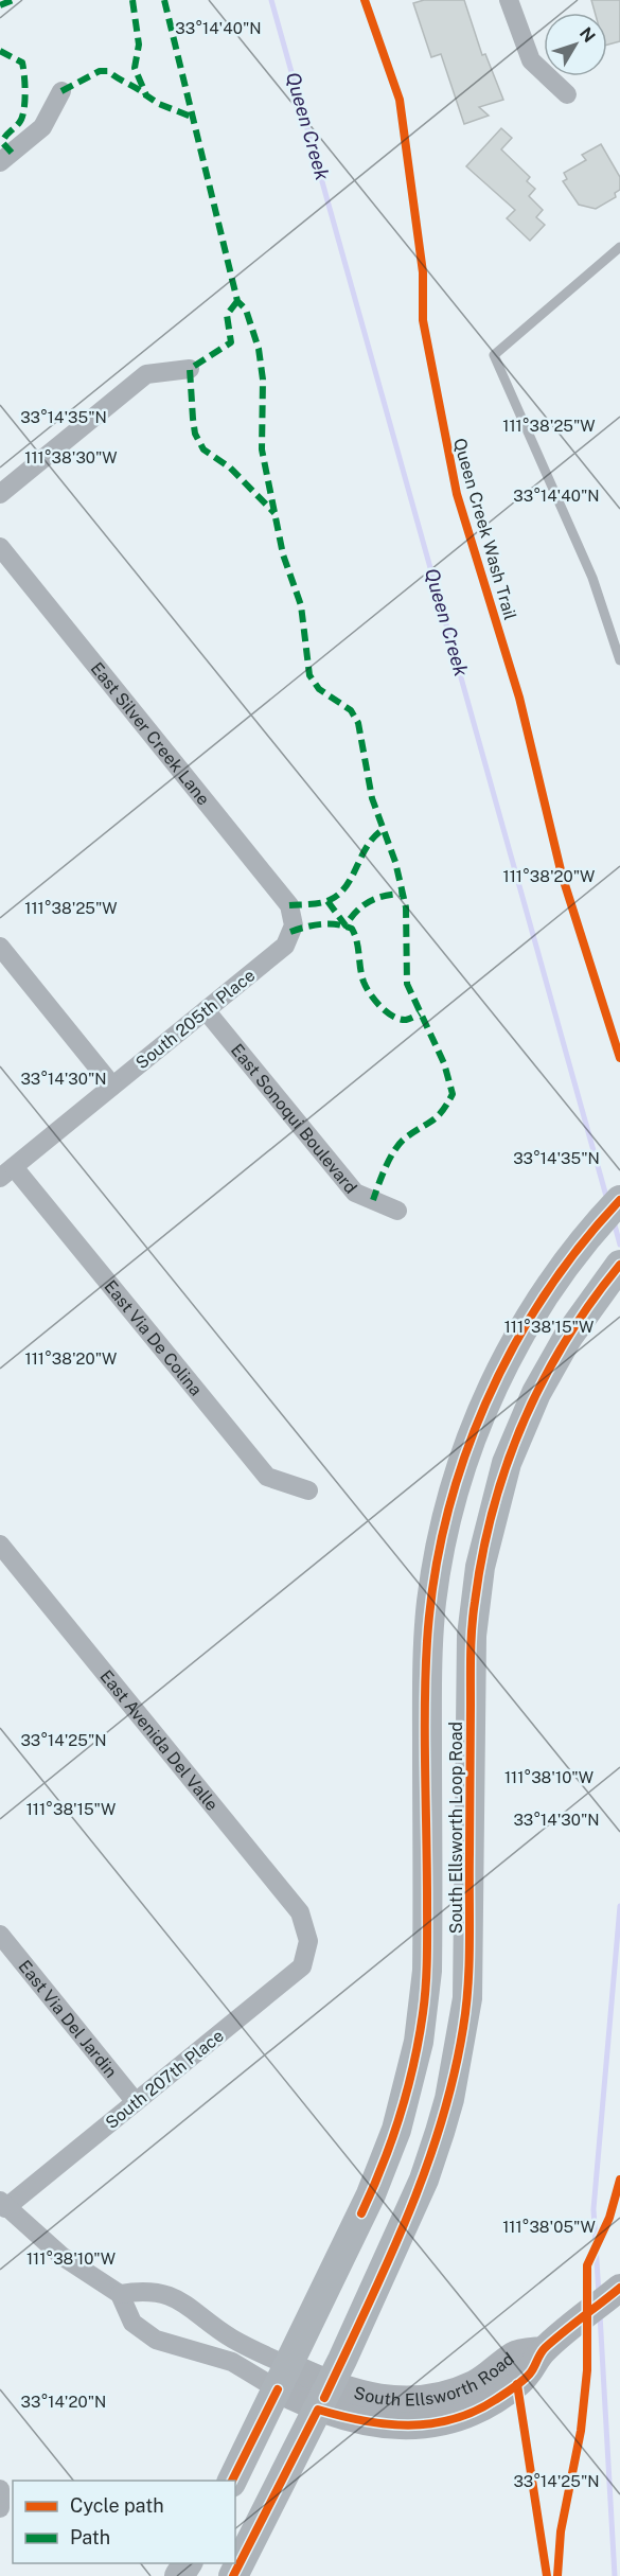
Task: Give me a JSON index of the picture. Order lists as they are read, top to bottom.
{
  "streets": {
    "main road": ["South Ellsworth Loop Road"],
    "street": [
      "East Silver Creek Lane",
      "South 205th Place",
      "East Sonoqui Boulevard",
      "East Via De Colina",
      "East Avenida Del Valle",
      "East Via Del Jardin",
      "South 207th Place",
      "South Ellsworth Road"
    ],
    "cycle path": ["Queen Creek Wash Trail"]
  },
  "crossings": [
    ["East Silver Creek Lane", "South 205th Place"],
    ["South 205th Place", "East Sonoqui Boulevard"],
    ["South 205th Place", "East Via De Colina"],
    ["East Avenida Del Valle", "South 207th Place"],
    ["South Ellsworth Loop Road", "South Ellsworth Road"],
    ["East Via Del Jardin", "South 207th Place"]
  ],
  "water": ["Queen Creek"],
  "legend": ["Cycle path", "Path"],
  "north": "top right",
  "coordinates": [
    "33°14'40\"N",
    "33°14'35\"N",
    "111°38'25\"W",
    "111°38'30\"W",
    "111°38'20\"W",
    "33°14'30\"N",
    "111°38'15\"W",
    "33°14'25\"N",
    "111°38'10\"W",
    "111°38'05\"W",
    "33°14'20\"N"
  ]
}
